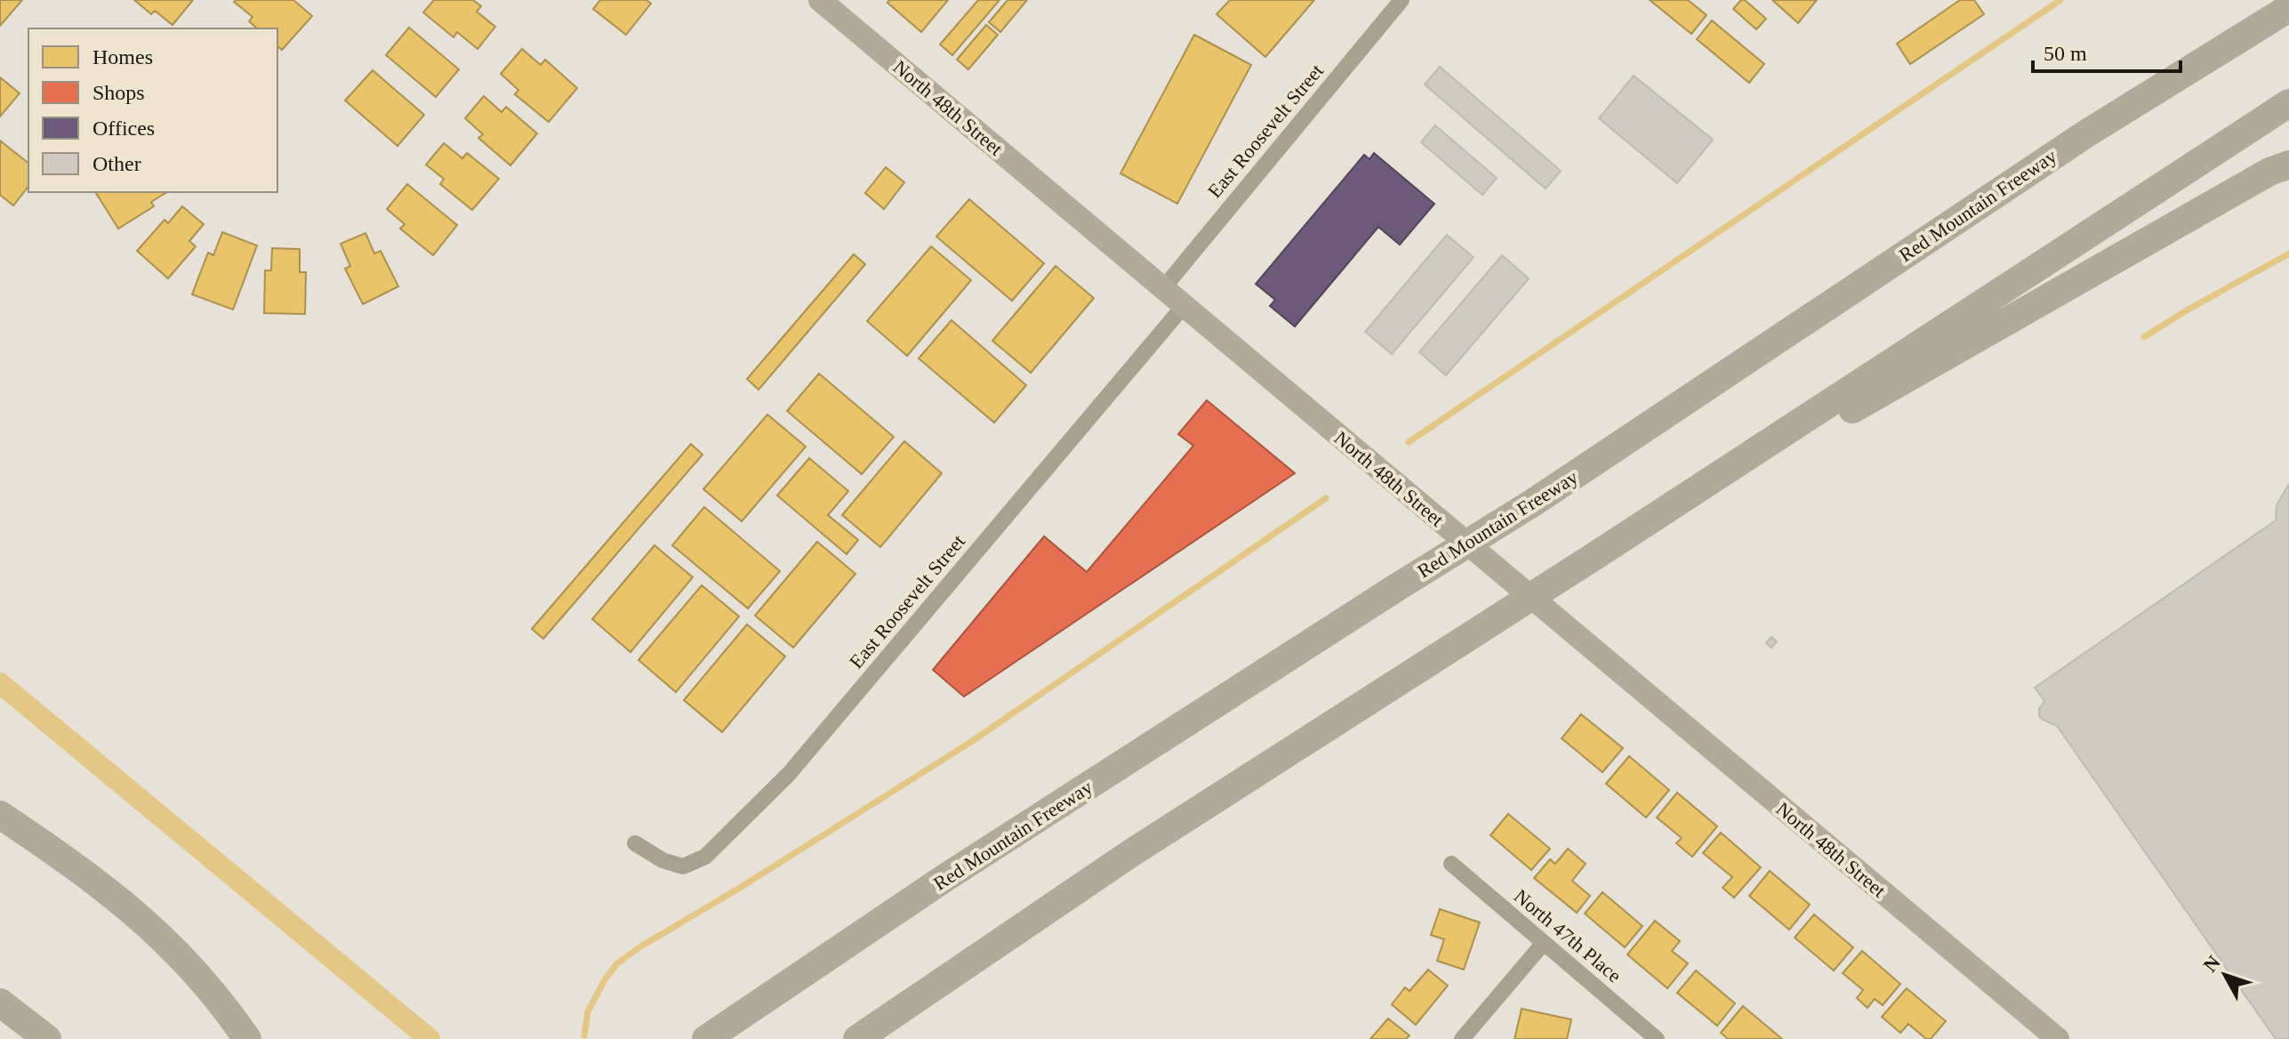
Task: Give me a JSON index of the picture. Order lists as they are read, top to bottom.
{
  "streets": {
    "highway": ["Red Mountain Freeway"],
    "street": ["North 48th Street", "East Roosevelt Street", "North 47th Place"]
  },
  "crossings": [
    ["North 48th Street", "East Roosevelt Street"]
  ],
  "legend": [
    "Homes",
    "Shops",
    "Offices",
    "Other"
  ],
  "scale_bar": "50 m",
  "north": "top left"
}
